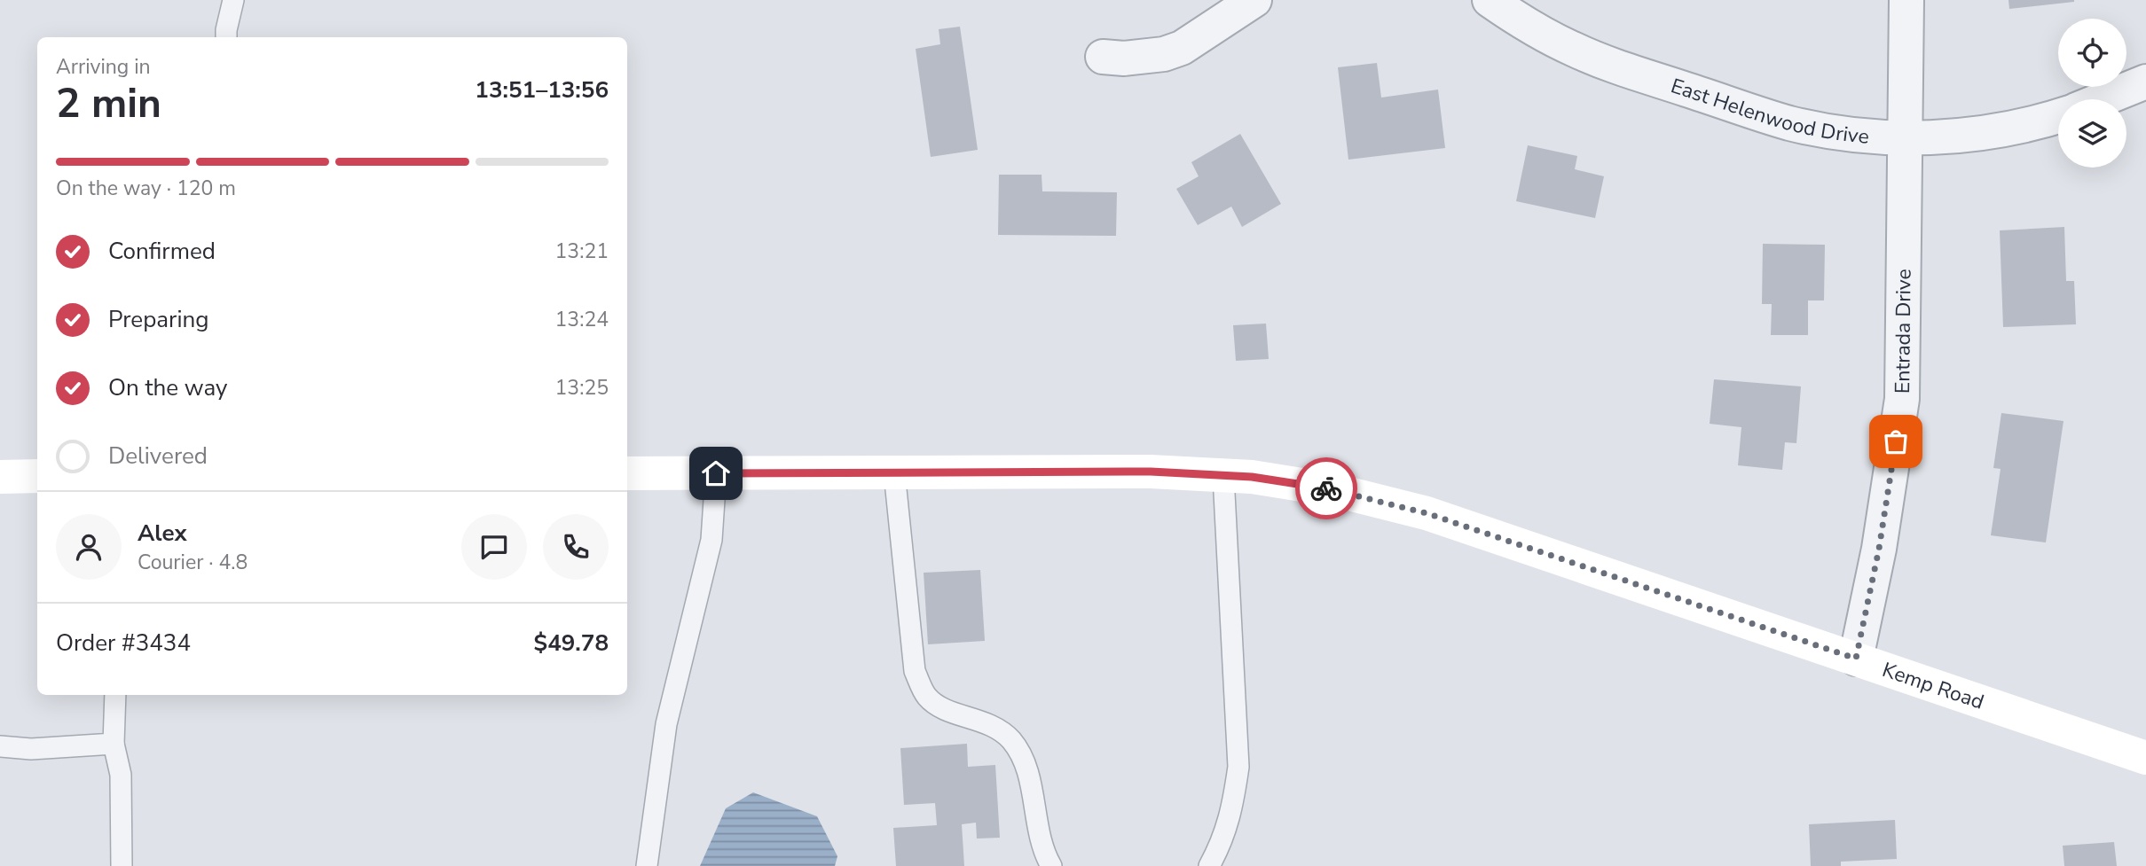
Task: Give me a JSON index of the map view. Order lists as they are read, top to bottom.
{
  "streets": {
    "main road": ["Kemp Road"],
    "street": ["East Helenwood Drive", "Entrada Drive"]
  },
  "crossings": [
    ["East Helenwood Drive", "Entrada Drive"],
    ["Entrada Drive", "Kemp Road"]
  ],
  "page": {
    "heading": ["2 min", "Arriving in", "13:51–13:56"],
    "panel": [
      "Alex",
      "Courier · 4.8",
      "Order #3434",
      "$49.78"
    ],
    "bar": "On the way · 120 m",
    "list": [
      ["Confirmed", "13:21"],
      ["Preparing", "13:24"],
      ["On the way", "13:25"],
      "Delivered"
    ]
  }
}
